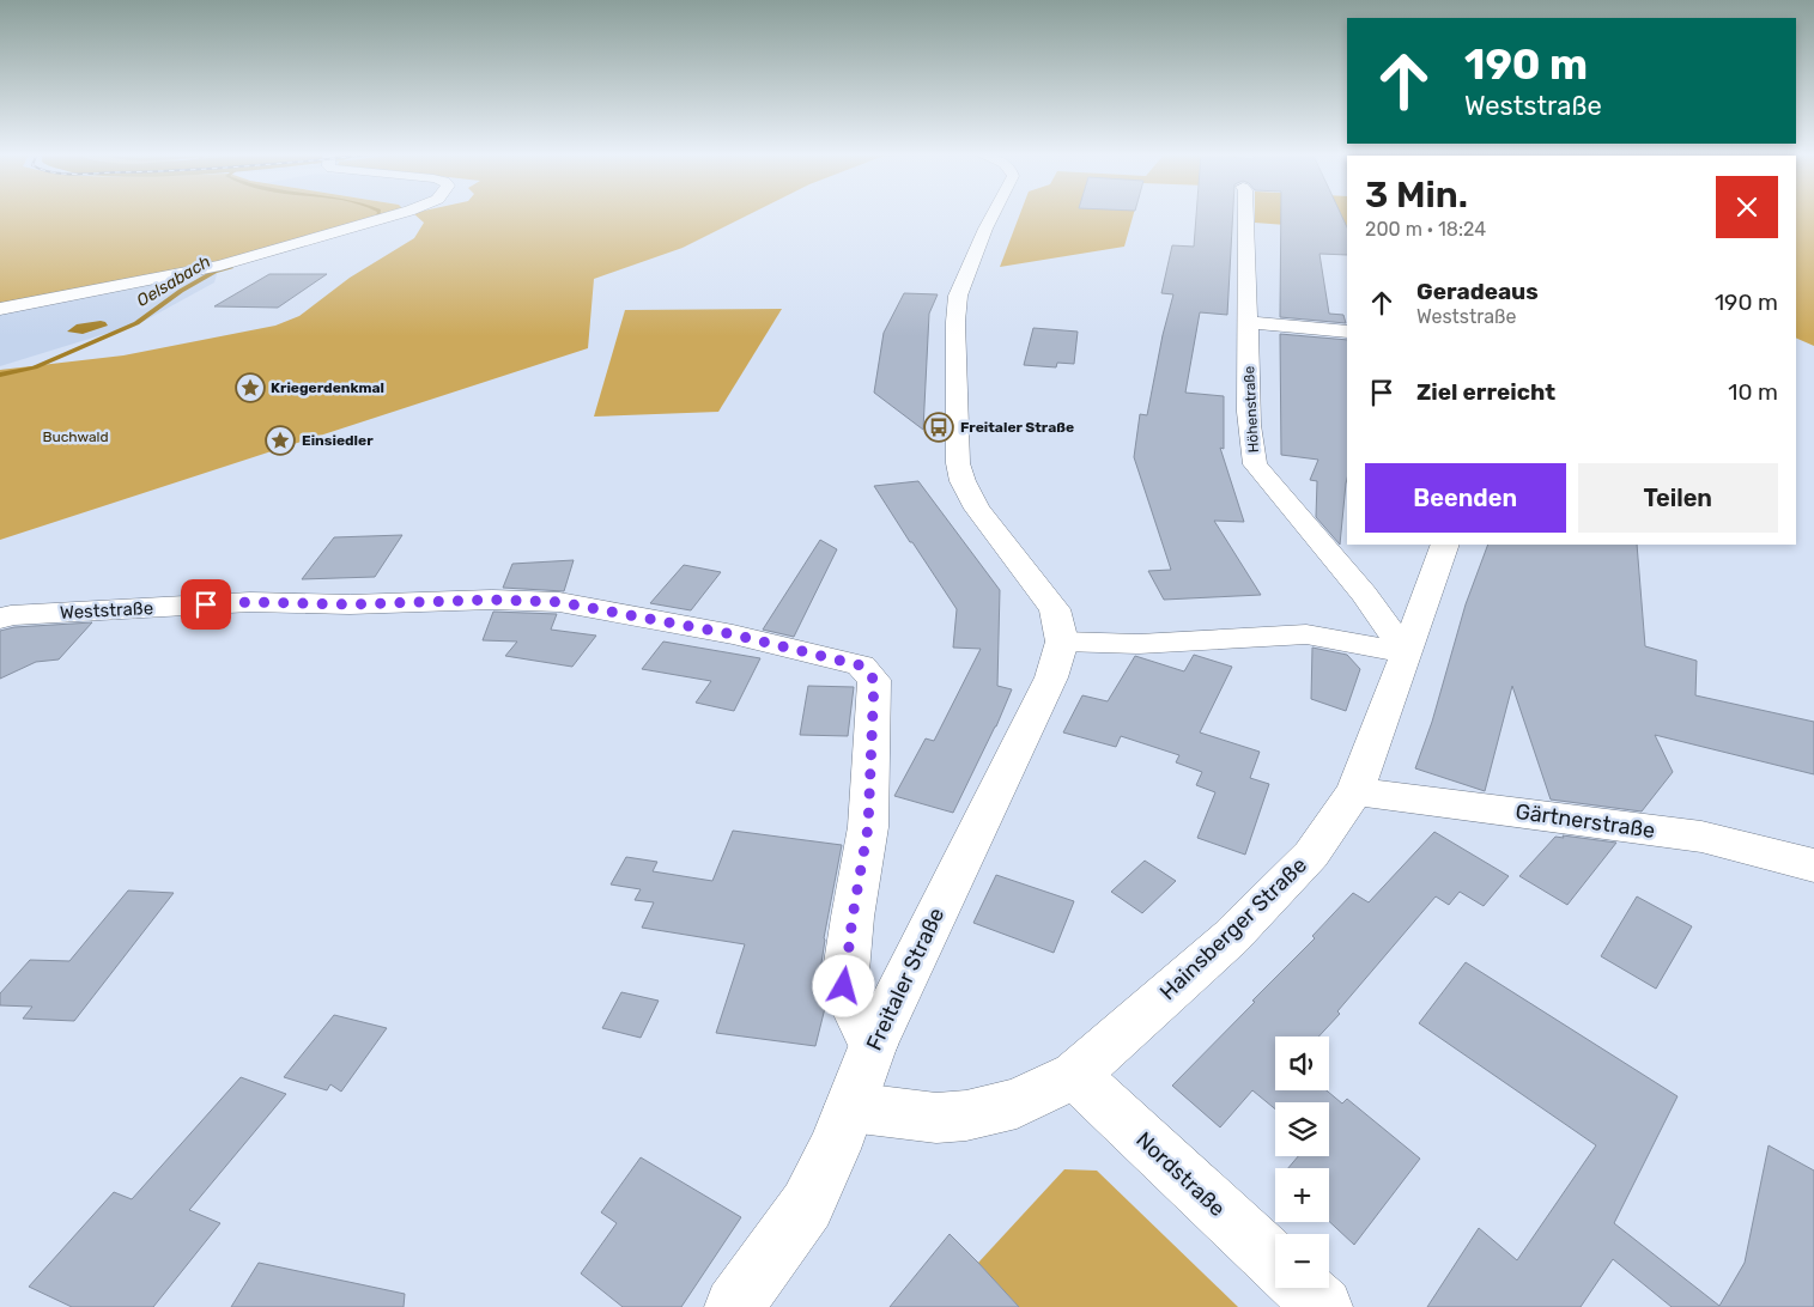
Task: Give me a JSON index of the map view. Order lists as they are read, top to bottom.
{
  "streets": {
    "street": [
      "Höhenstraße",
      "Weststraße",
      "Gärtnerstraße",
      "Hainsberger Straße",
      "Freitaler Straße",
      "Nordstraße"
    ]
  },
  "crossings": [
    ["Höhenstraße", "Hainsberger Straße"],
    ["Weststraße", "Freitaler Straße"],
    ["Gärtnerstraße", "Hainsberger Straße"],
    ["Hainsberger Straße", "Freitaler Straße"],
    ["Hainsberger Straße", "Nordstraße"]
  ],
  "water": ["Oelsabach"],
  "parks": ["Buchwald"],
  "places": {
    "place": ["Kriegerdenkmal", "Einsiedler"],
    "bus stop": ["Freitaler Straße"]
  },
  "page": {
    "turn": ["190 m", "Weststraße"],
    "heading": ["3 Min.", "200 m · 18:24"],
    "list": [
      {
        "name": "Geradeaus",
        "note": "Weststraße",
        "value": "190 m"
      },
      {
        "name": "Ziel erreicht",
        "value": "10 m"
      }
    ],
    "buttons": ["Beenden", "Teilen"],
    "map_buttons": ["+", "−"]
  }
}
